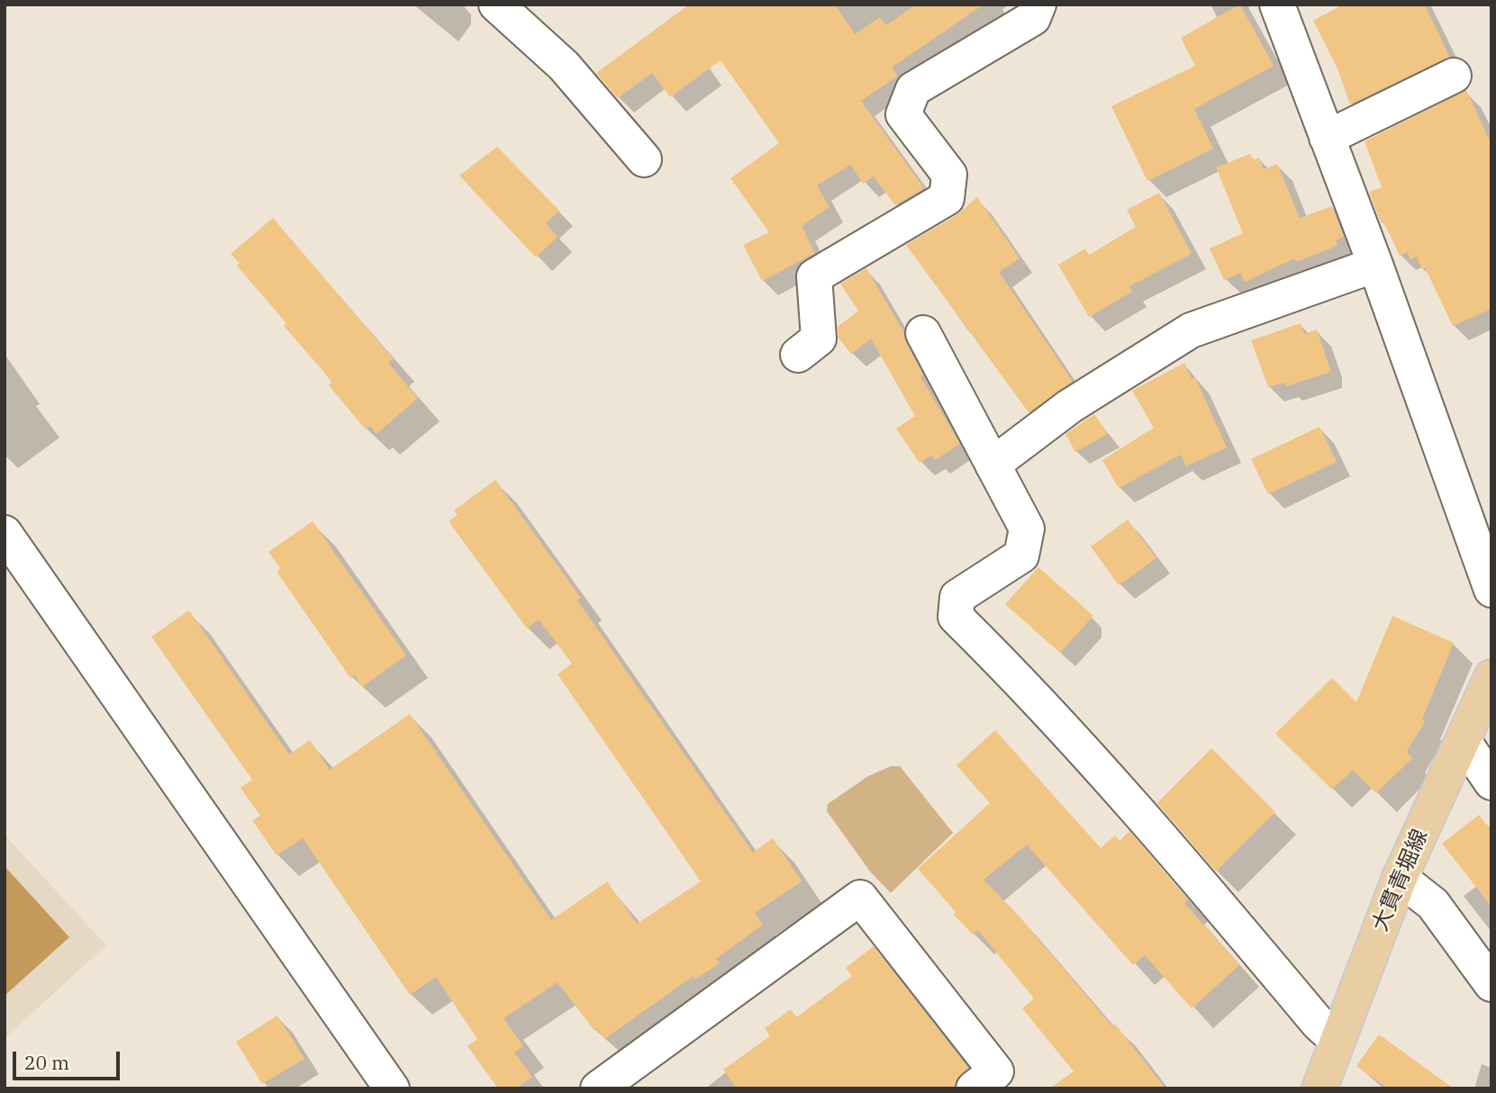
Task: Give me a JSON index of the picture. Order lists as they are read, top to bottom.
{
  "streets": {
    "main road": ["大貫青堀線"]
  },
  "scale_bar": "20 m"
}
